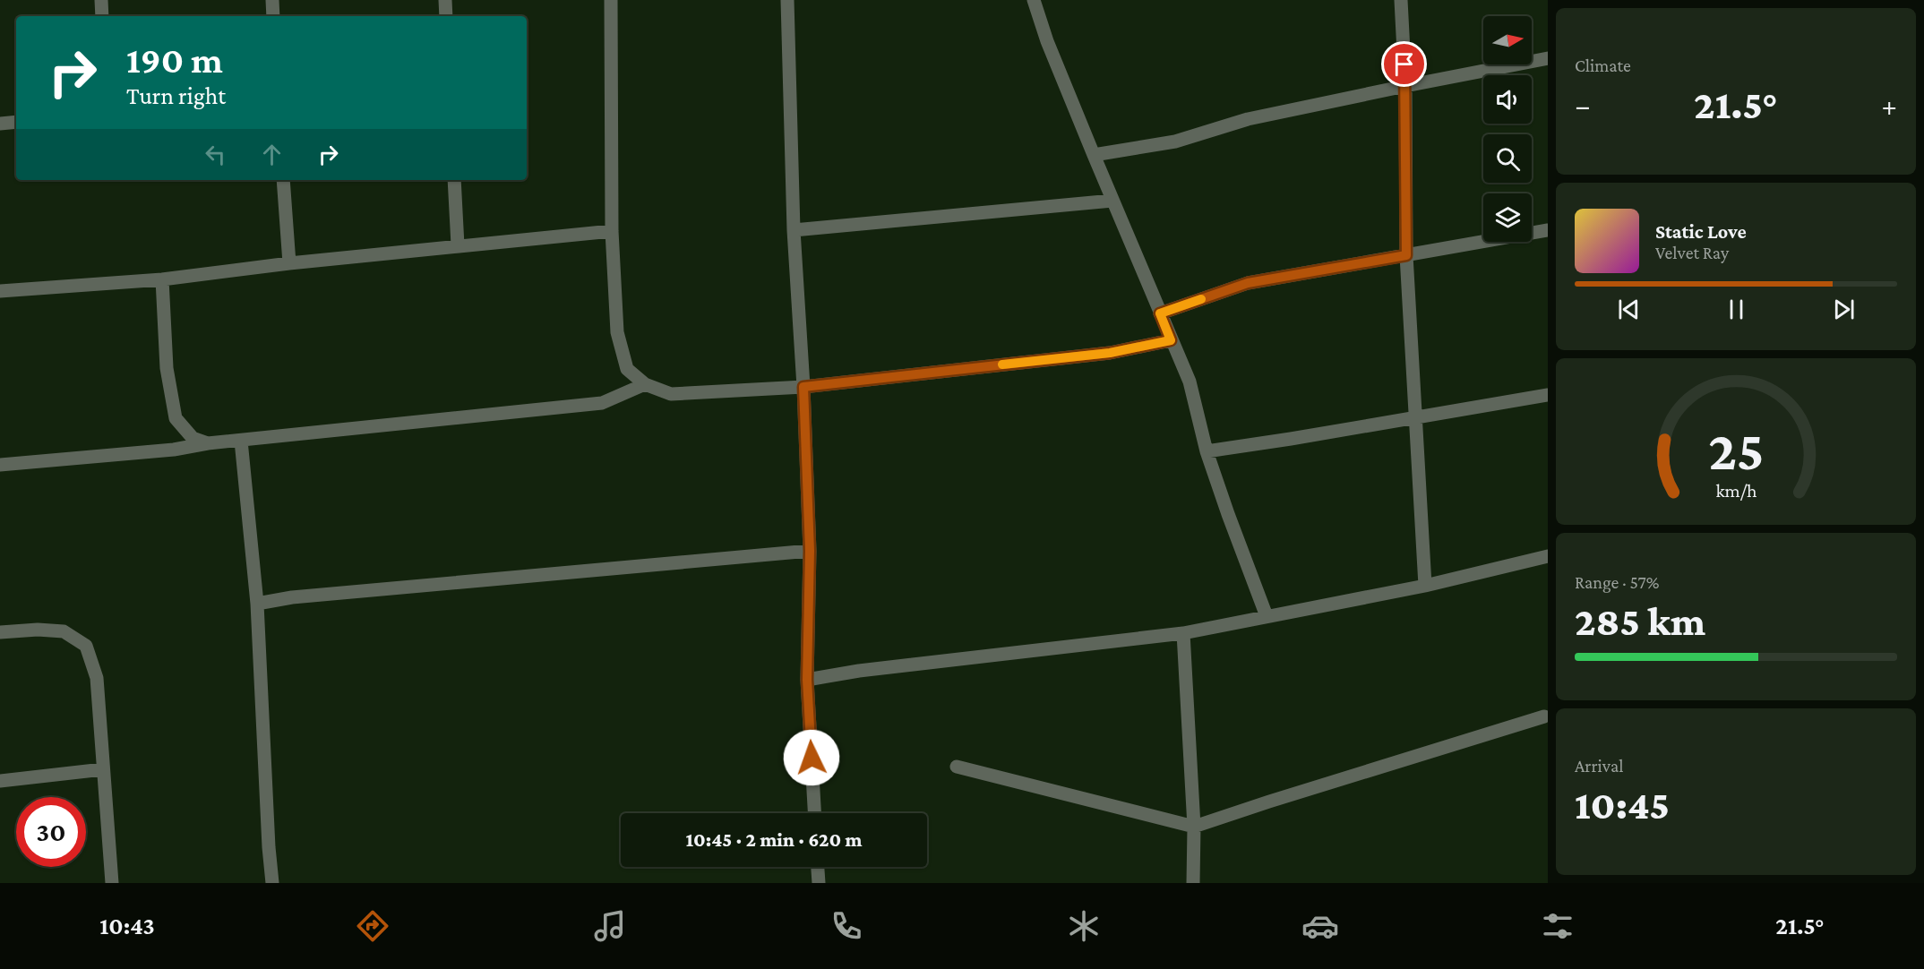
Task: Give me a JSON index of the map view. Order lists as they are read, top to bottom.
{
  "north": "right",
  "page": {
    "tile": [
      "Climate",
      ["Range · 57%", "285 km"],
      ["Arrival", "10:45"]
    ],
    "turn": ["190 m", "Turn right"],
    "heat": ["−", "21.5°", "+"],
    "song": ["Static Love", "Velvet Ray"],
    "limit": "30",
    "trip": "10:45 · 2 min · 620 m",
    "tabs": ["10:43", "21.5°"],
    "gauge": ["25", "km/h"]
  }
}
